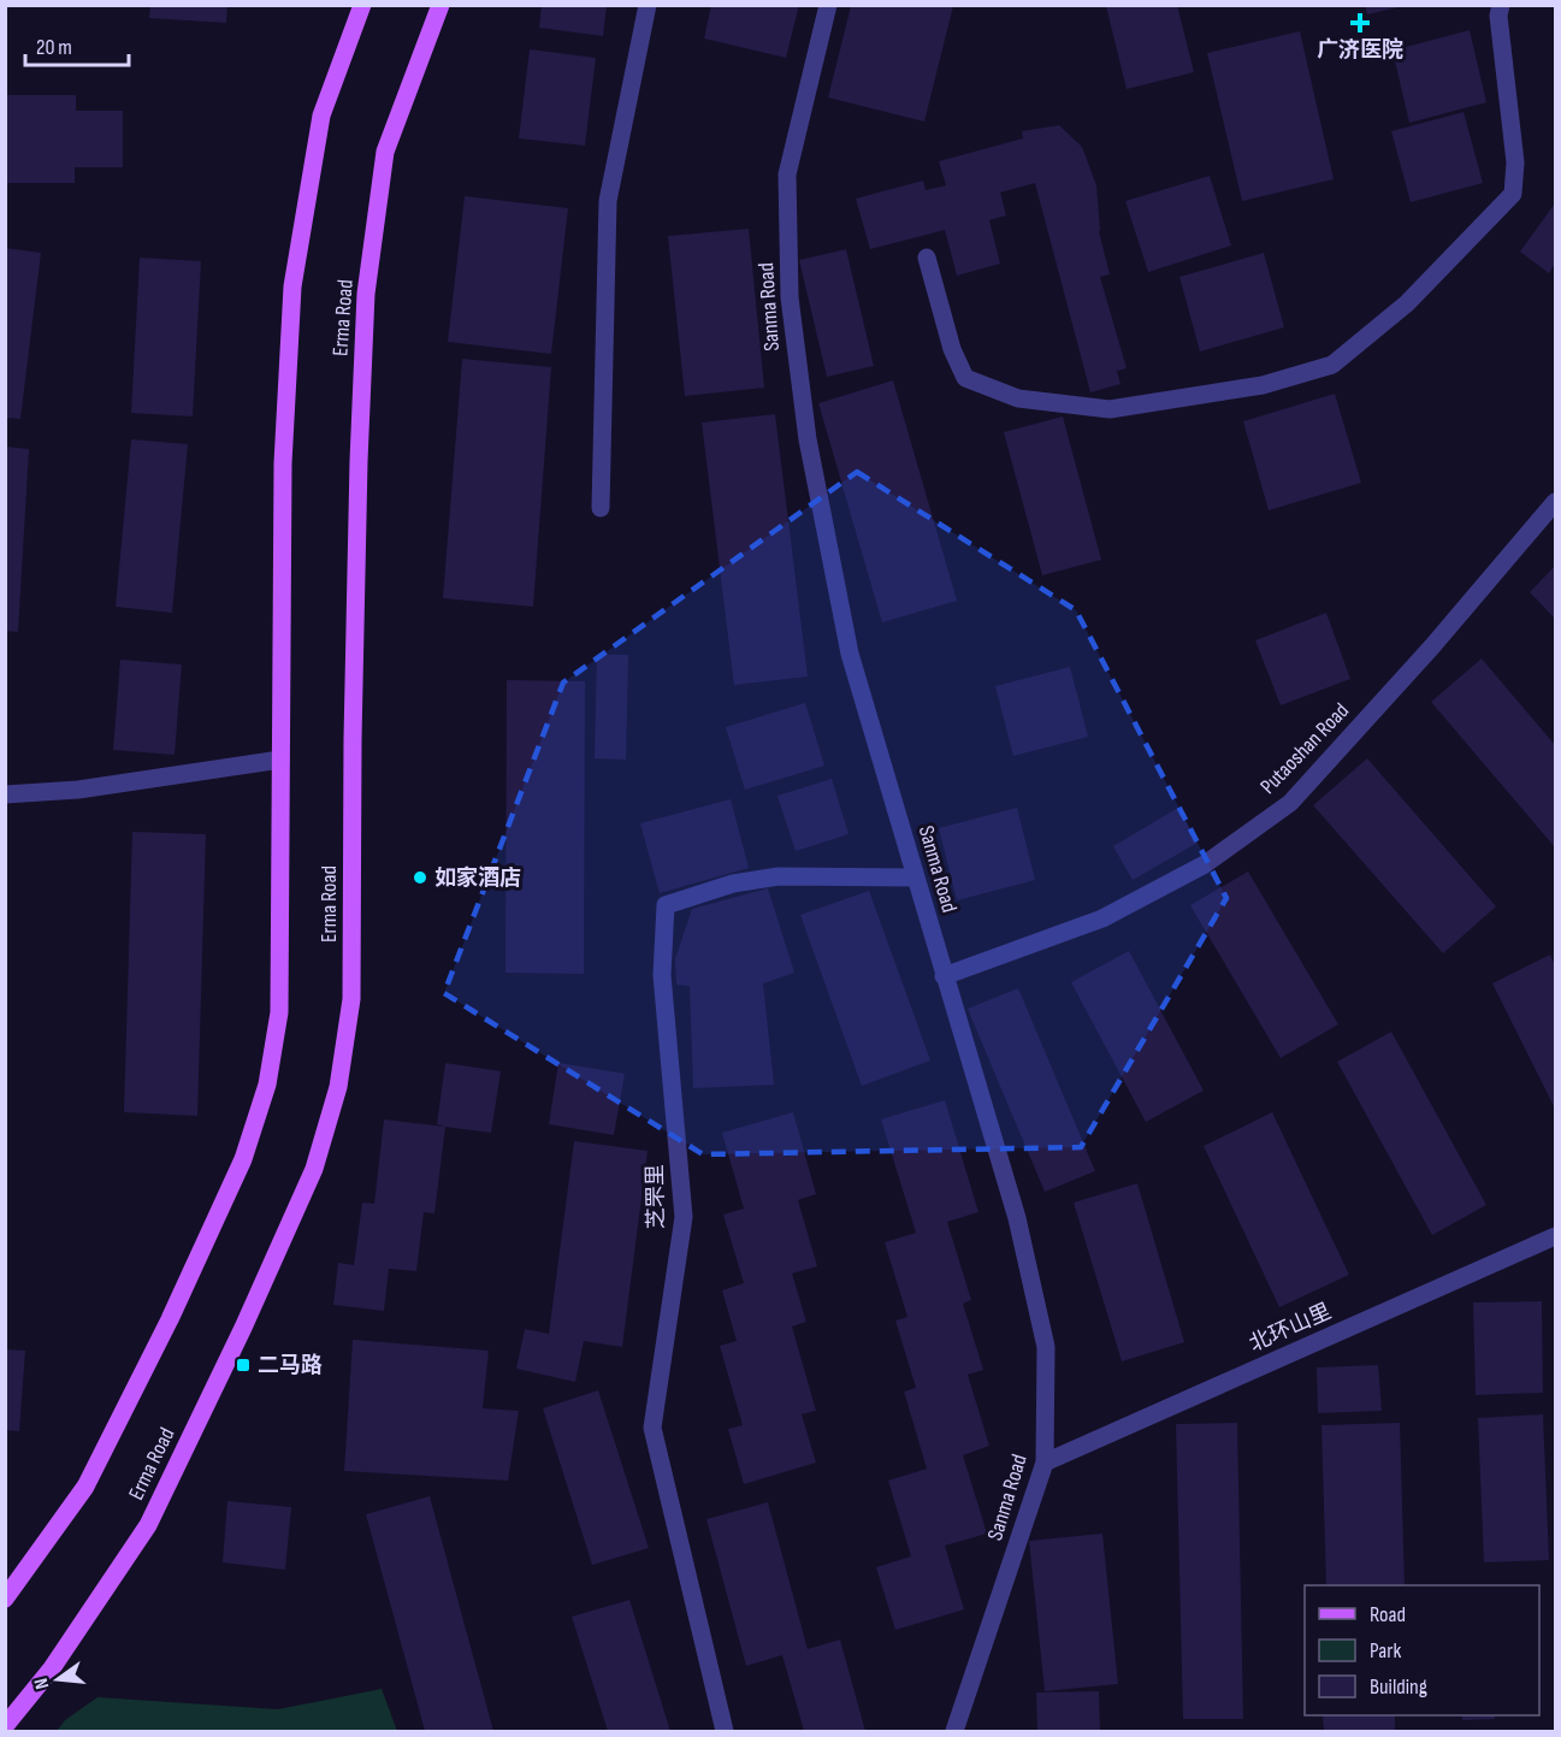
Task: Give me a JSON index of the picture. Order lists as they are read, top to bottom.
{
  "streets": {
    "main road": ["Erma Road"],
    "street": [
      "Sanma Road",
      "Putaoshan Road",
      "芝罘里",
      "北环山里"
    ]
  },
  "crossings": [
    ["Sanma Road", "Putaoshan Road"],
    ["Sanma Road", "芝罘里"],
    ["Sanma Road", "北环山里"]
  ],
  "places": {
    "health": ["广济医院"],
    "other": ["如家酒店"],
    "transit": ["二马路"]
  },
  "legend": ["Road", "Park", "Building"],
  "scale_bar": "20 m",
  "north": "left"
}
